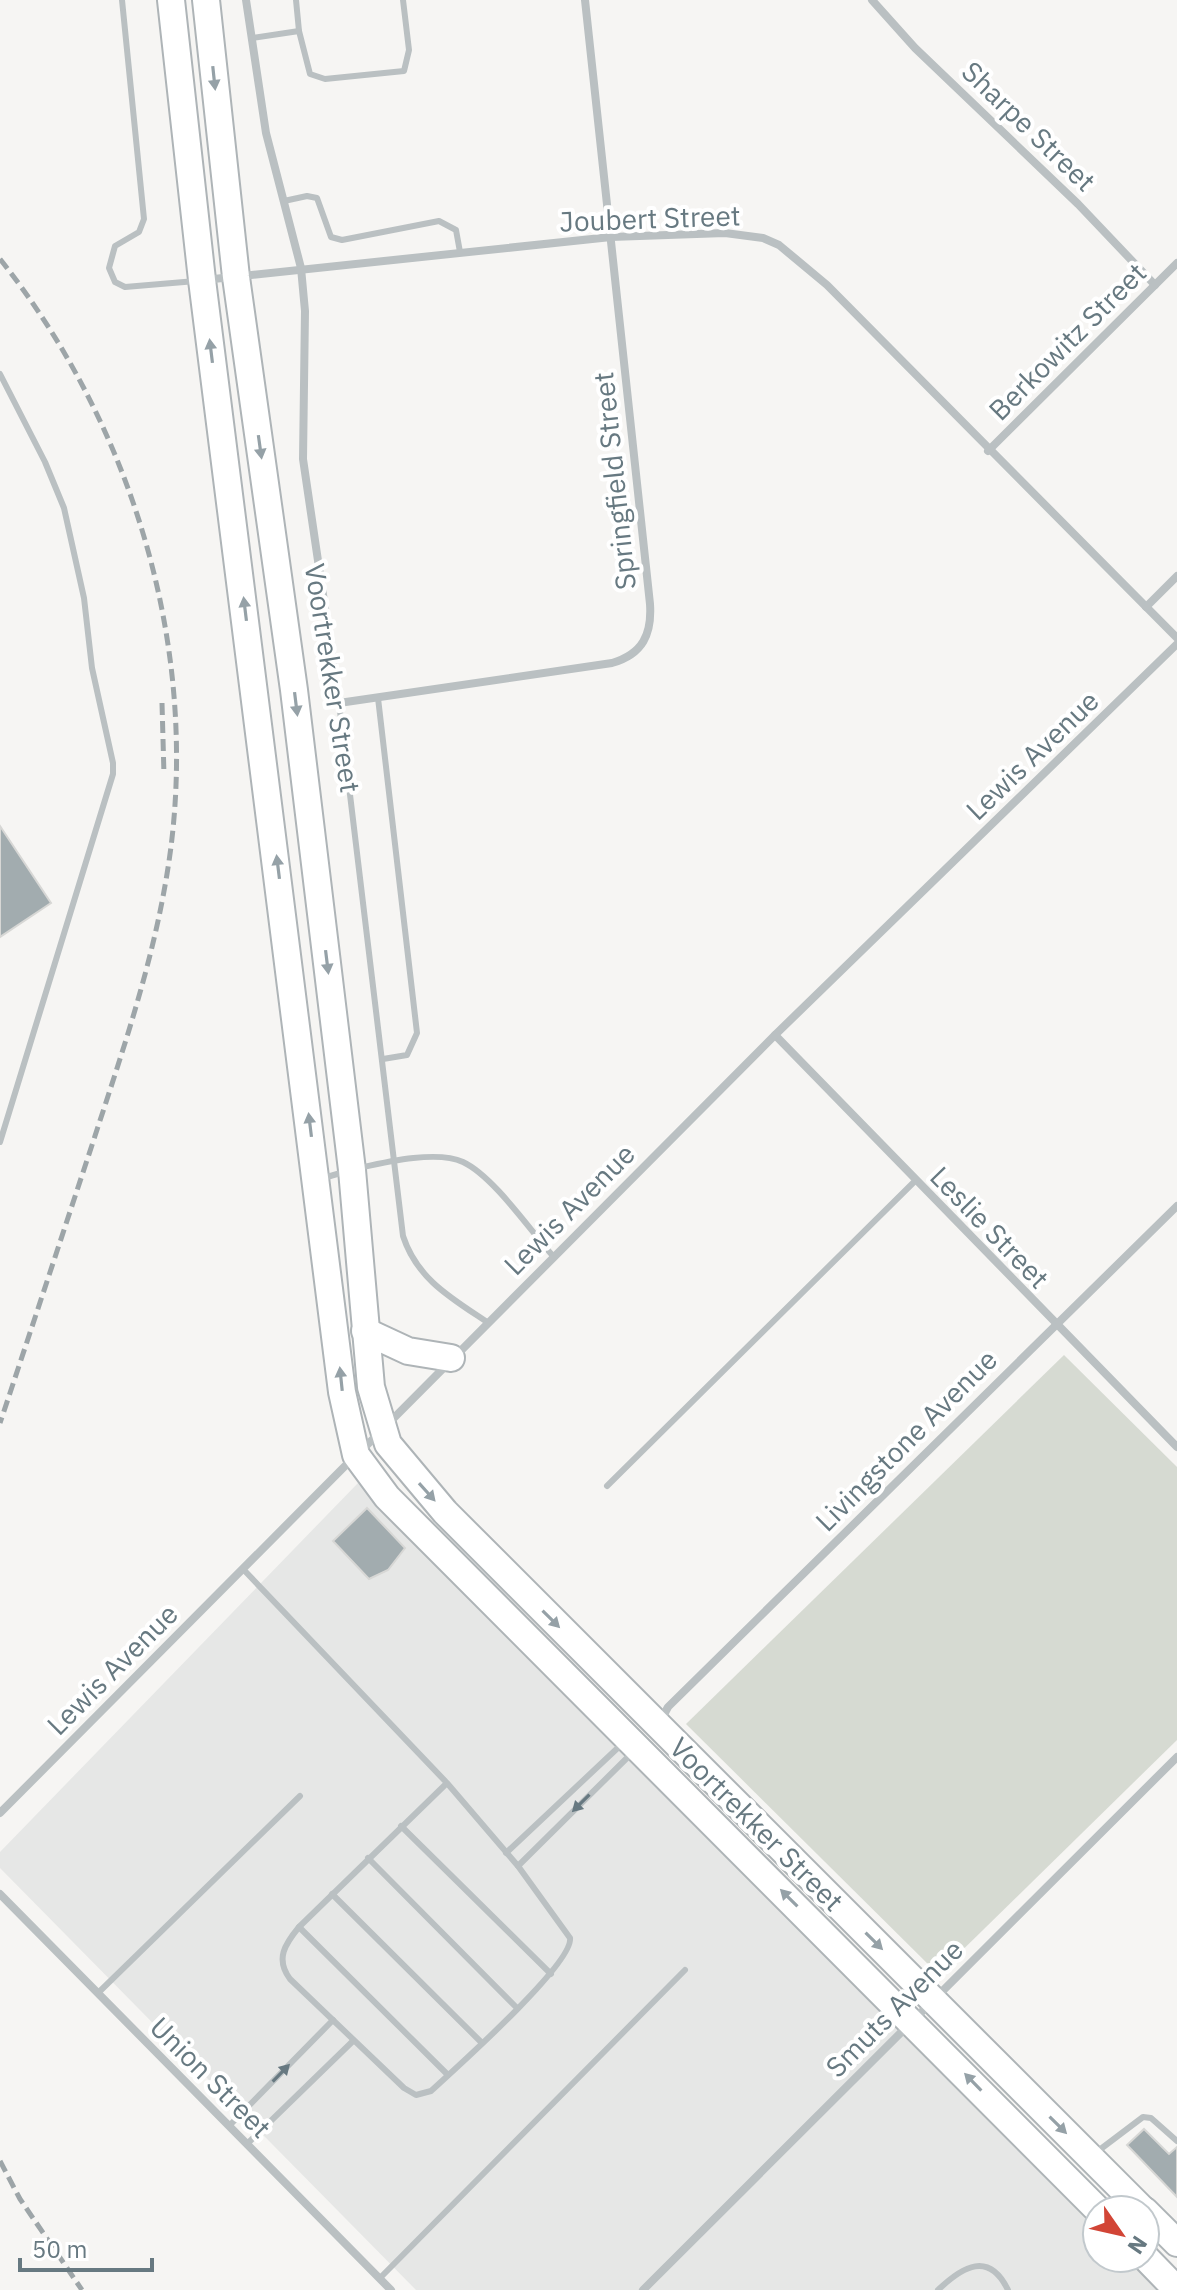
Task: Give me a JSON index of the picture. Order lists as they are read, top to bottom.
{
  "streets": {
    "main road": ["Voortrekker Street"],
    "street": [
      "Sharpe Street",
      "Joubert Street",
      "Berkowitz Street",
      "Springfield Street",
      "Lewis Avenue",
      "Leslie Street",
      "Livingstone Avenue",
      "Smuts Avenue",
      "Union Street"
    ]
  },
  "crossings": [
    ["Sharpe Street", "Berkowitz Street"],
    ["Joubert Street", "Berkowitz Street"],
    ["Joubert Street", "Springfield Street"],
    ["Joubert Street", "Voortrekker Street"],
    ["Springfield Street", "Voortrekker Street"],
    ["Voortrekker Street", "Lewis Avenue"],
    ["Voortrekker Street", "Livingstone Avenue"],
    ["Voortrekker Street", "Smuts Avenue"],
    ["Lewis Avenue", "Leslie Street"],
    ["Leslie Street", "Livingstone Avenue"]
  ],
  "scale_bar": "50 m",
  "north": "bottom right"
}
